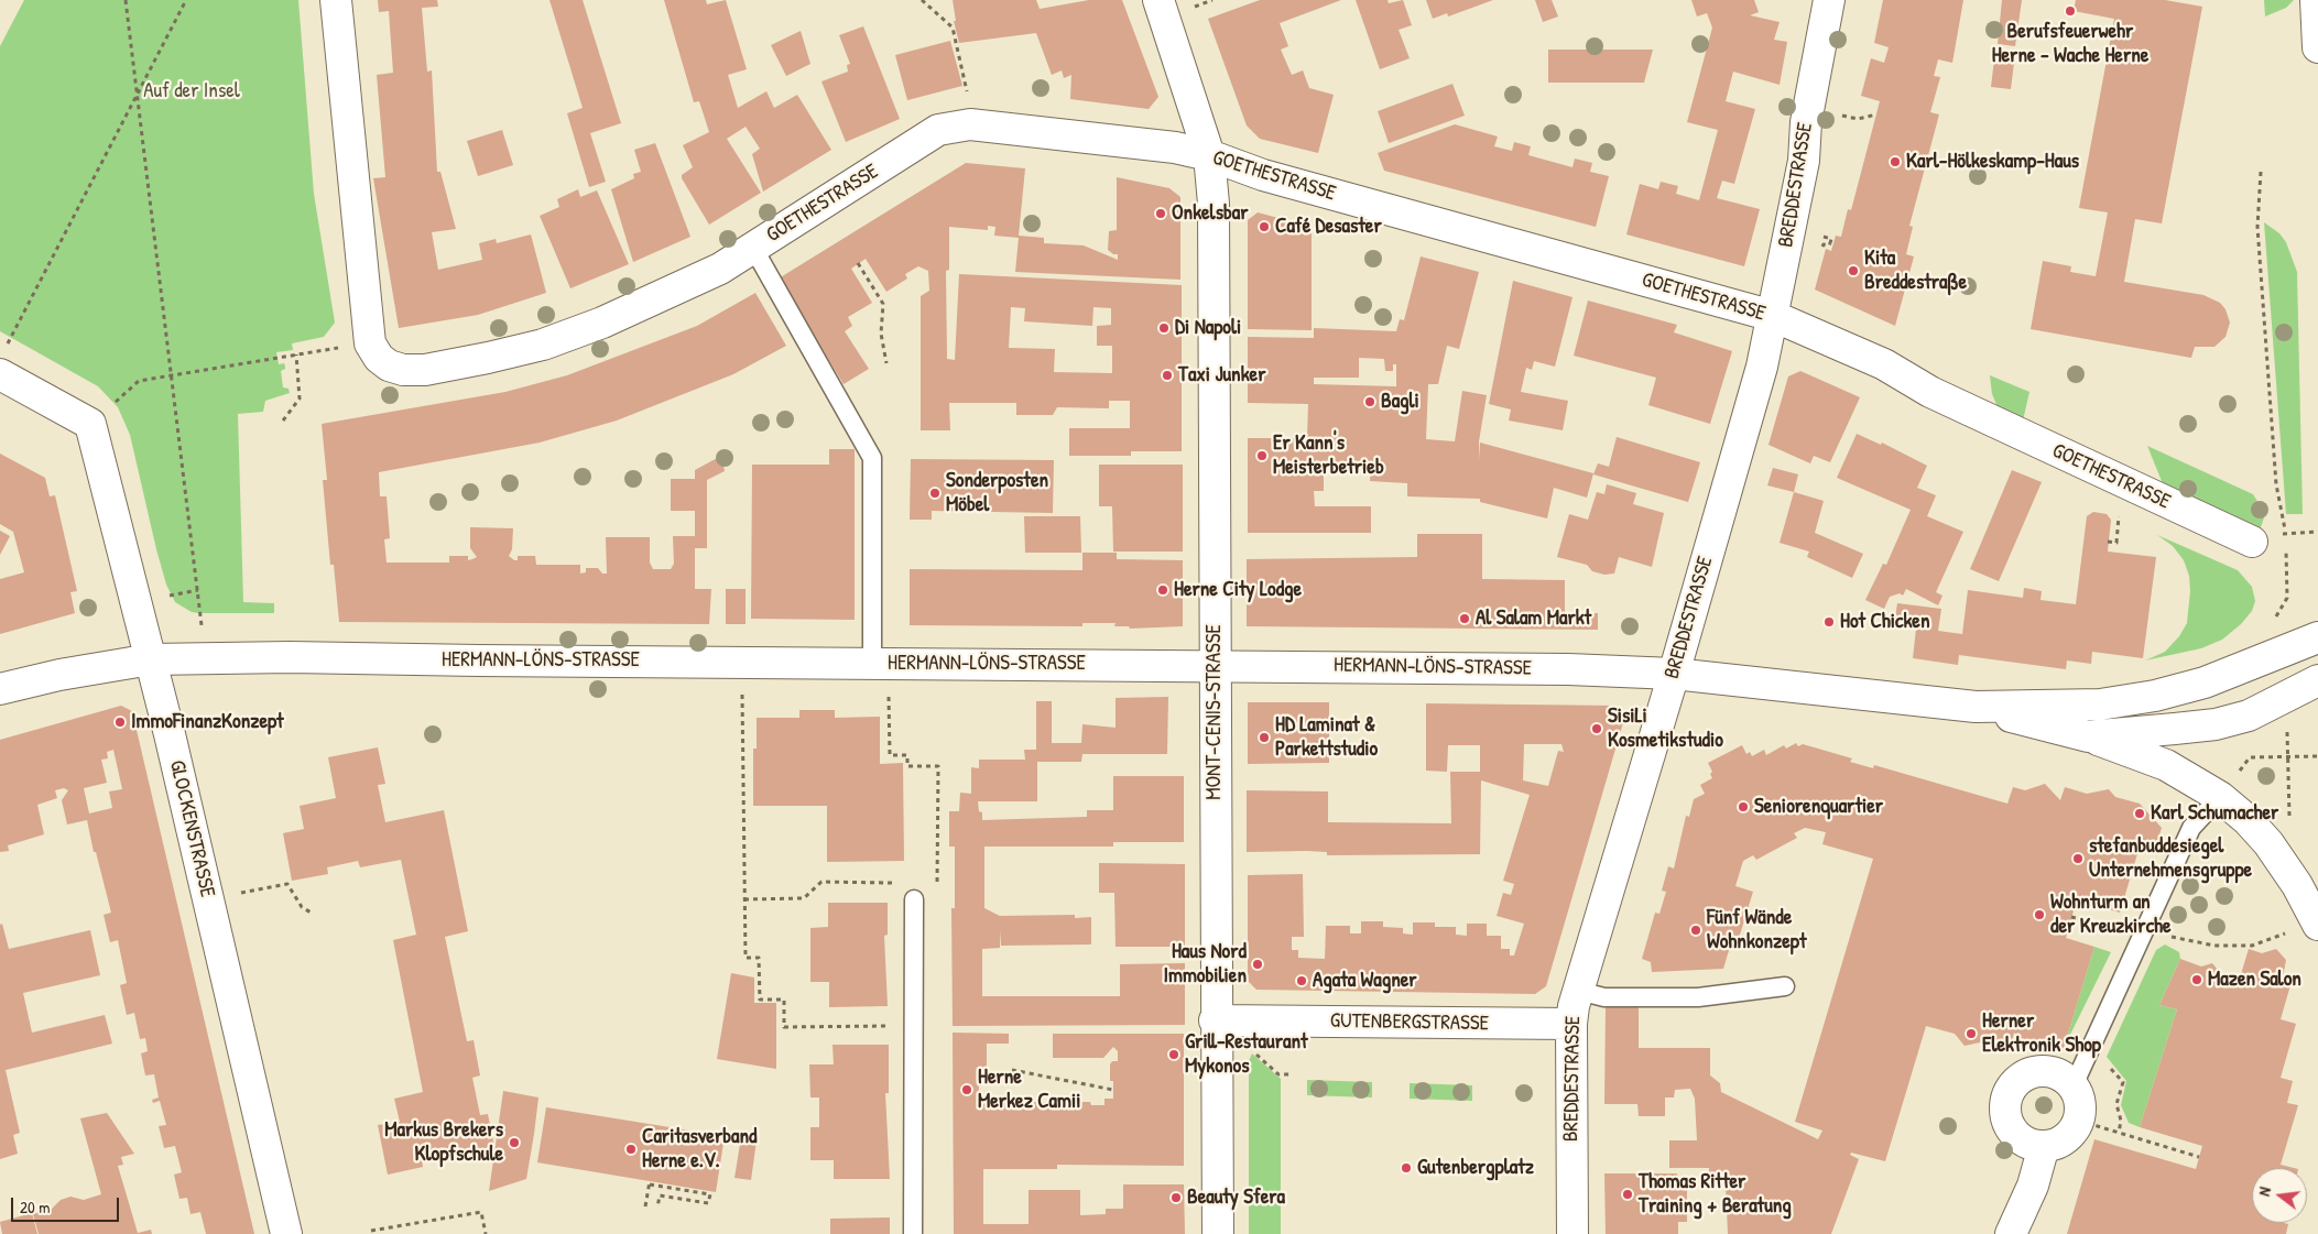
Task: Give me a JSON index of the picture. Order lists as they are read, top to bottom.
{
  "streets": {
    "street": [
      "GOETHESTRASSE",
      "BREDDESTRASSE",
      "HERMANN-LÖNS-STRASSE",
      "MONT-CENIS-STRASSE",
      "GLOCKENSTRASSE",
      "GUTENBERGSTRASSE"
    ]
  },
  "crossings": [
    ["GOETHESTRASSE", "BREDDESTRASSE"],
    ["GOETHESTRASSE", "MONT-CENIS-STRASSE"],
    ["BREDDESTRASSE", "HERMANN-LÖNS-STRASSE"],
    ["BREDDESTRASSE", "GUTENBERGSTRASSE"],
    ["HERMANN-LÖNS-STRASSE", "MONT-CENIS-STRASSE"],
    ["HERMANN-LÖNS-STRASSE", "GLOCKENSTRASSE"],
    ["MONT-CENIS-STRASSE", "GUTENBERGSTRASSE"]
  ],
  "parks": ["Auf der Insel"],
  "places": [
    "Berufsfeuerwehr Herne - Wache Herne",
    "Karl-Hölkeskamp-Haus",
    "Onkelsbar",
    "Café Desaster",
    "Kita Breddestraße",
    "Di Napoli",
    "Taxi Junker",
    "Bagli",
    "Er Kann's Meisterbetrieb",
    "Sonderposten Möbel",
    "Herne City Lodge",
    "Al Salam Markt",
    "Hot Chicken",
    "ImmoFinanzKonzept",
    "SisiLi Kosmetikstudio",
    "HD Laminat & Parkettstudio",
    "Seniorenquartier",
    "Karl Schumacher",
    "stefanbuddesiegel Unternehmensgruppe",
    "Wohnturm an der Kreuzkirche",
    "Fünf Wände Wohnkonzept",
    "Haus Nord Immobilien",
    "Mazen Salon",
    "Agata Wagner",
    "Herner Elektronik Shop",
    "Grill-Restaurant Mykonos",
    "Herne Merkez Camii",
    "Markus Brekers Klopfschule",
    "Caritasverband Herne e.V.",
    "Gutenbergplatz",
    "Thomas Ritter Training + Beratung",
    "Beauty Sfera"
  ],
  "scale_bar": "20 m",
  "north": "left"
}
